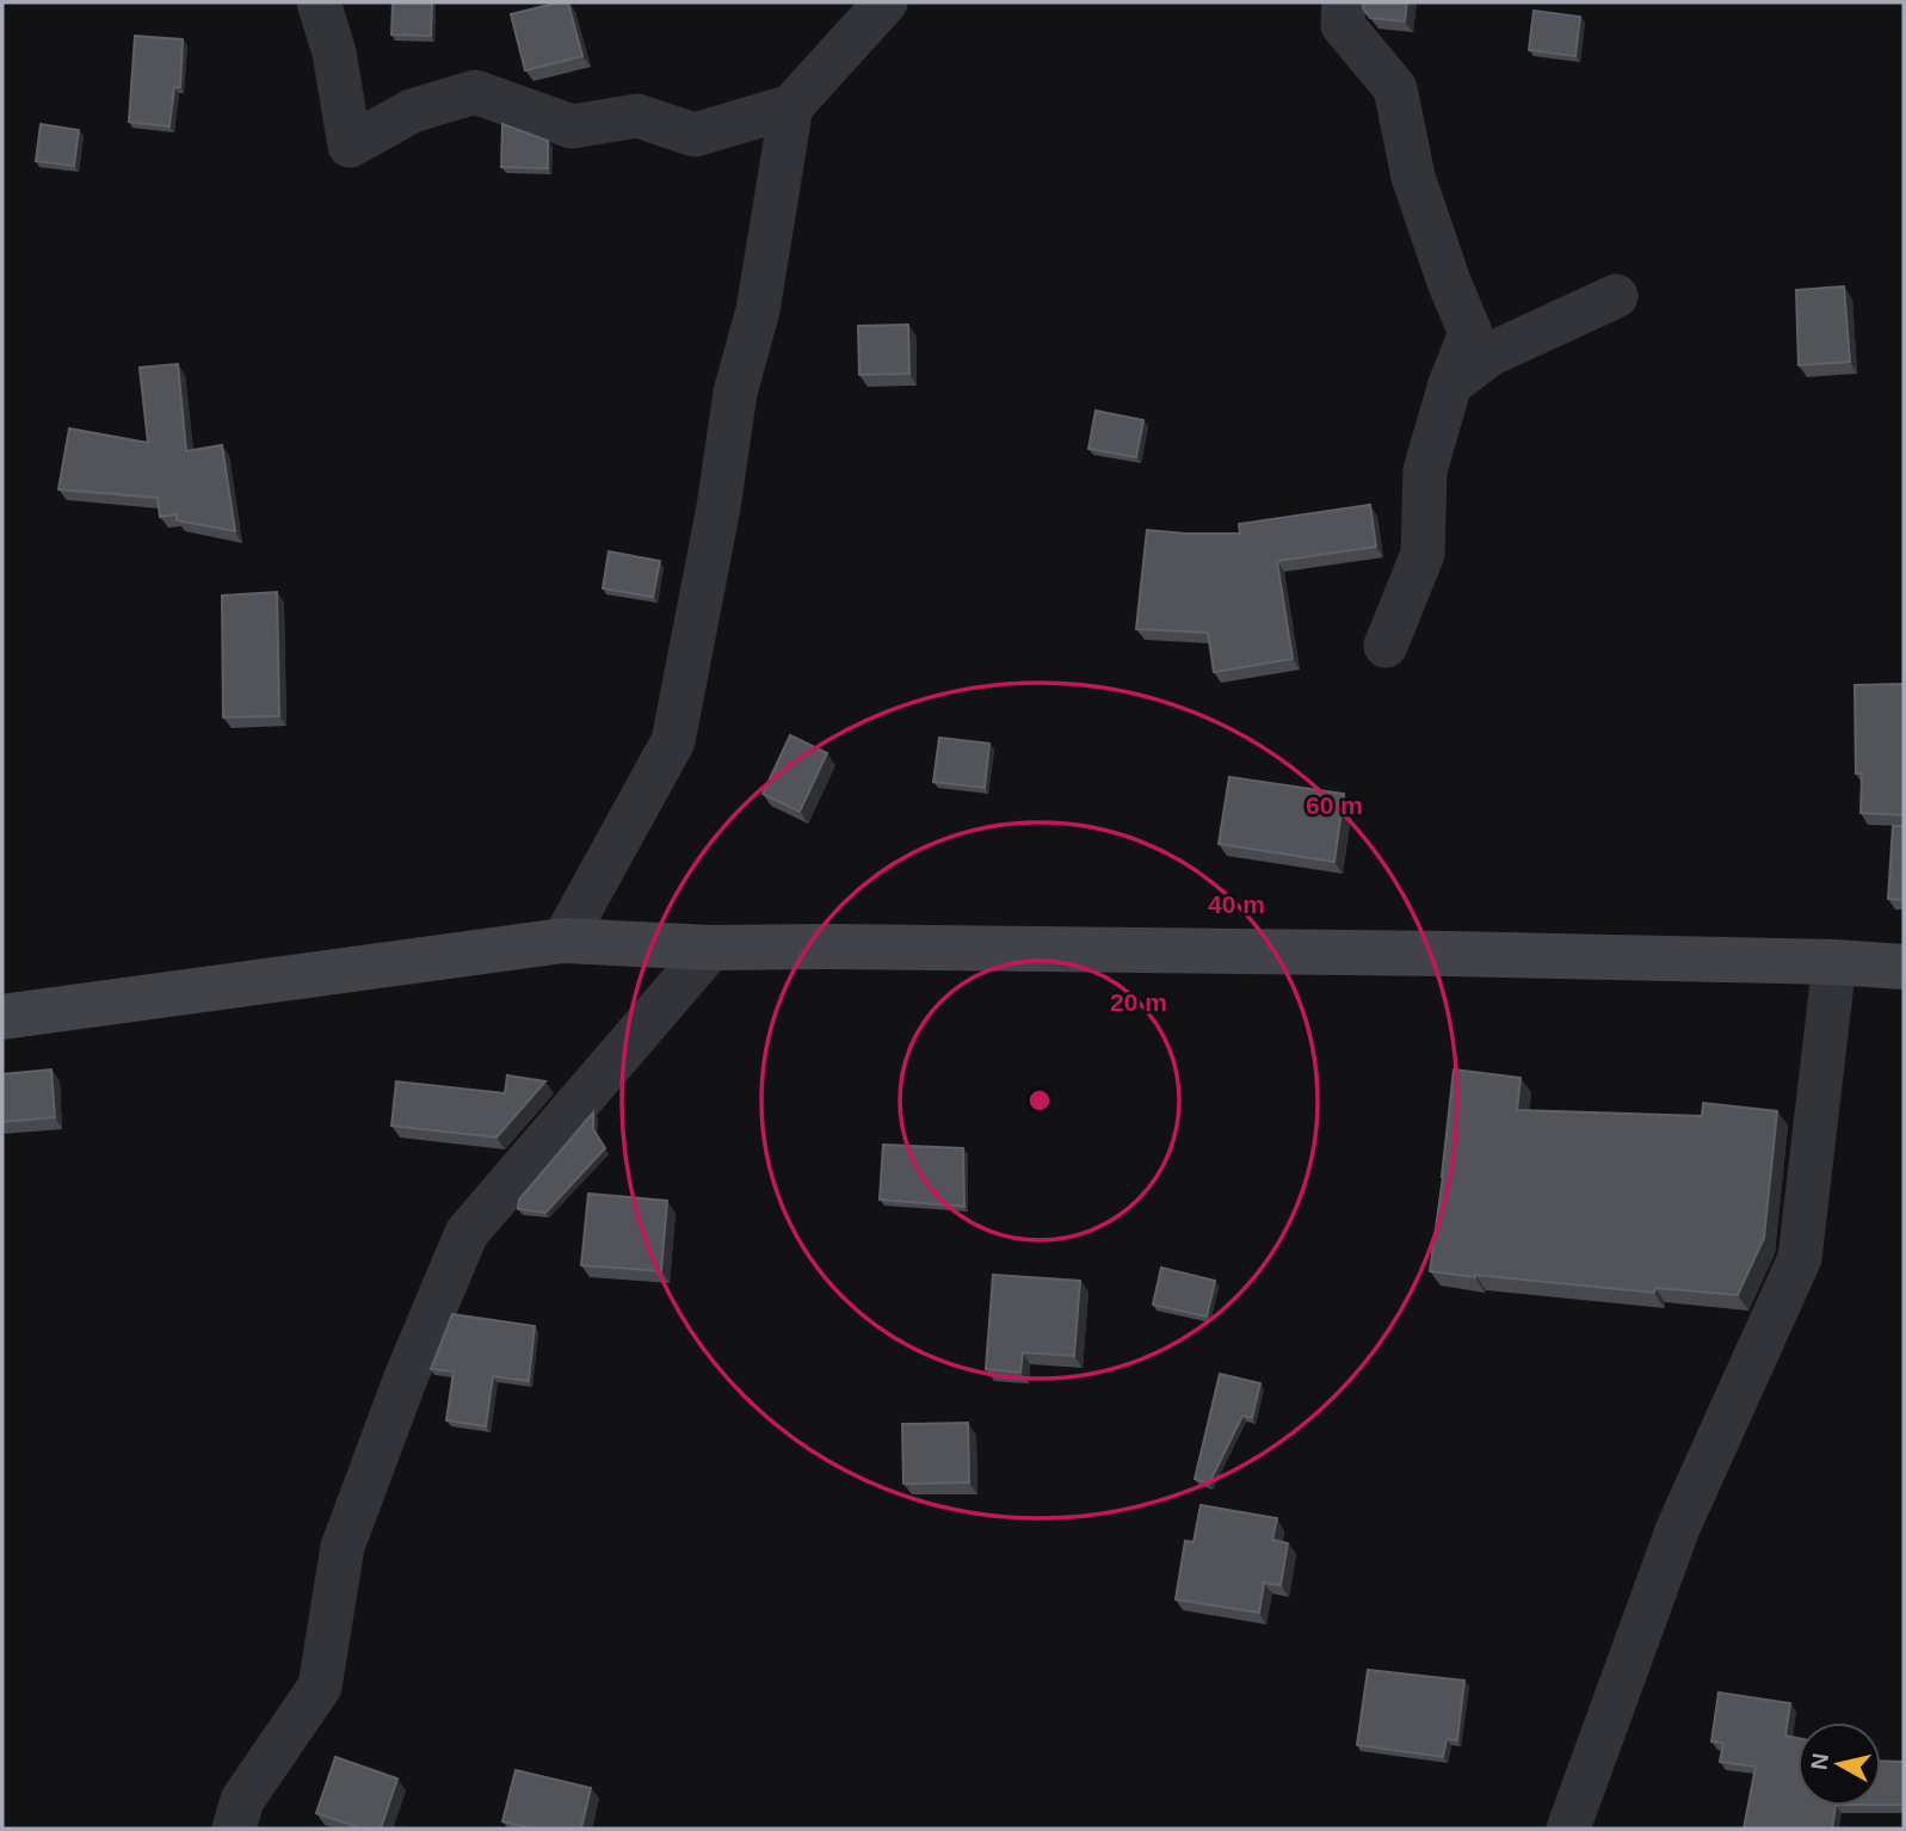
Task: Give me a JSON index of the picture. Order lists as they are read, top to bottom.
{
  "north": "left",
  "rings": ["60 m", "40 m", "20 m"]
}
